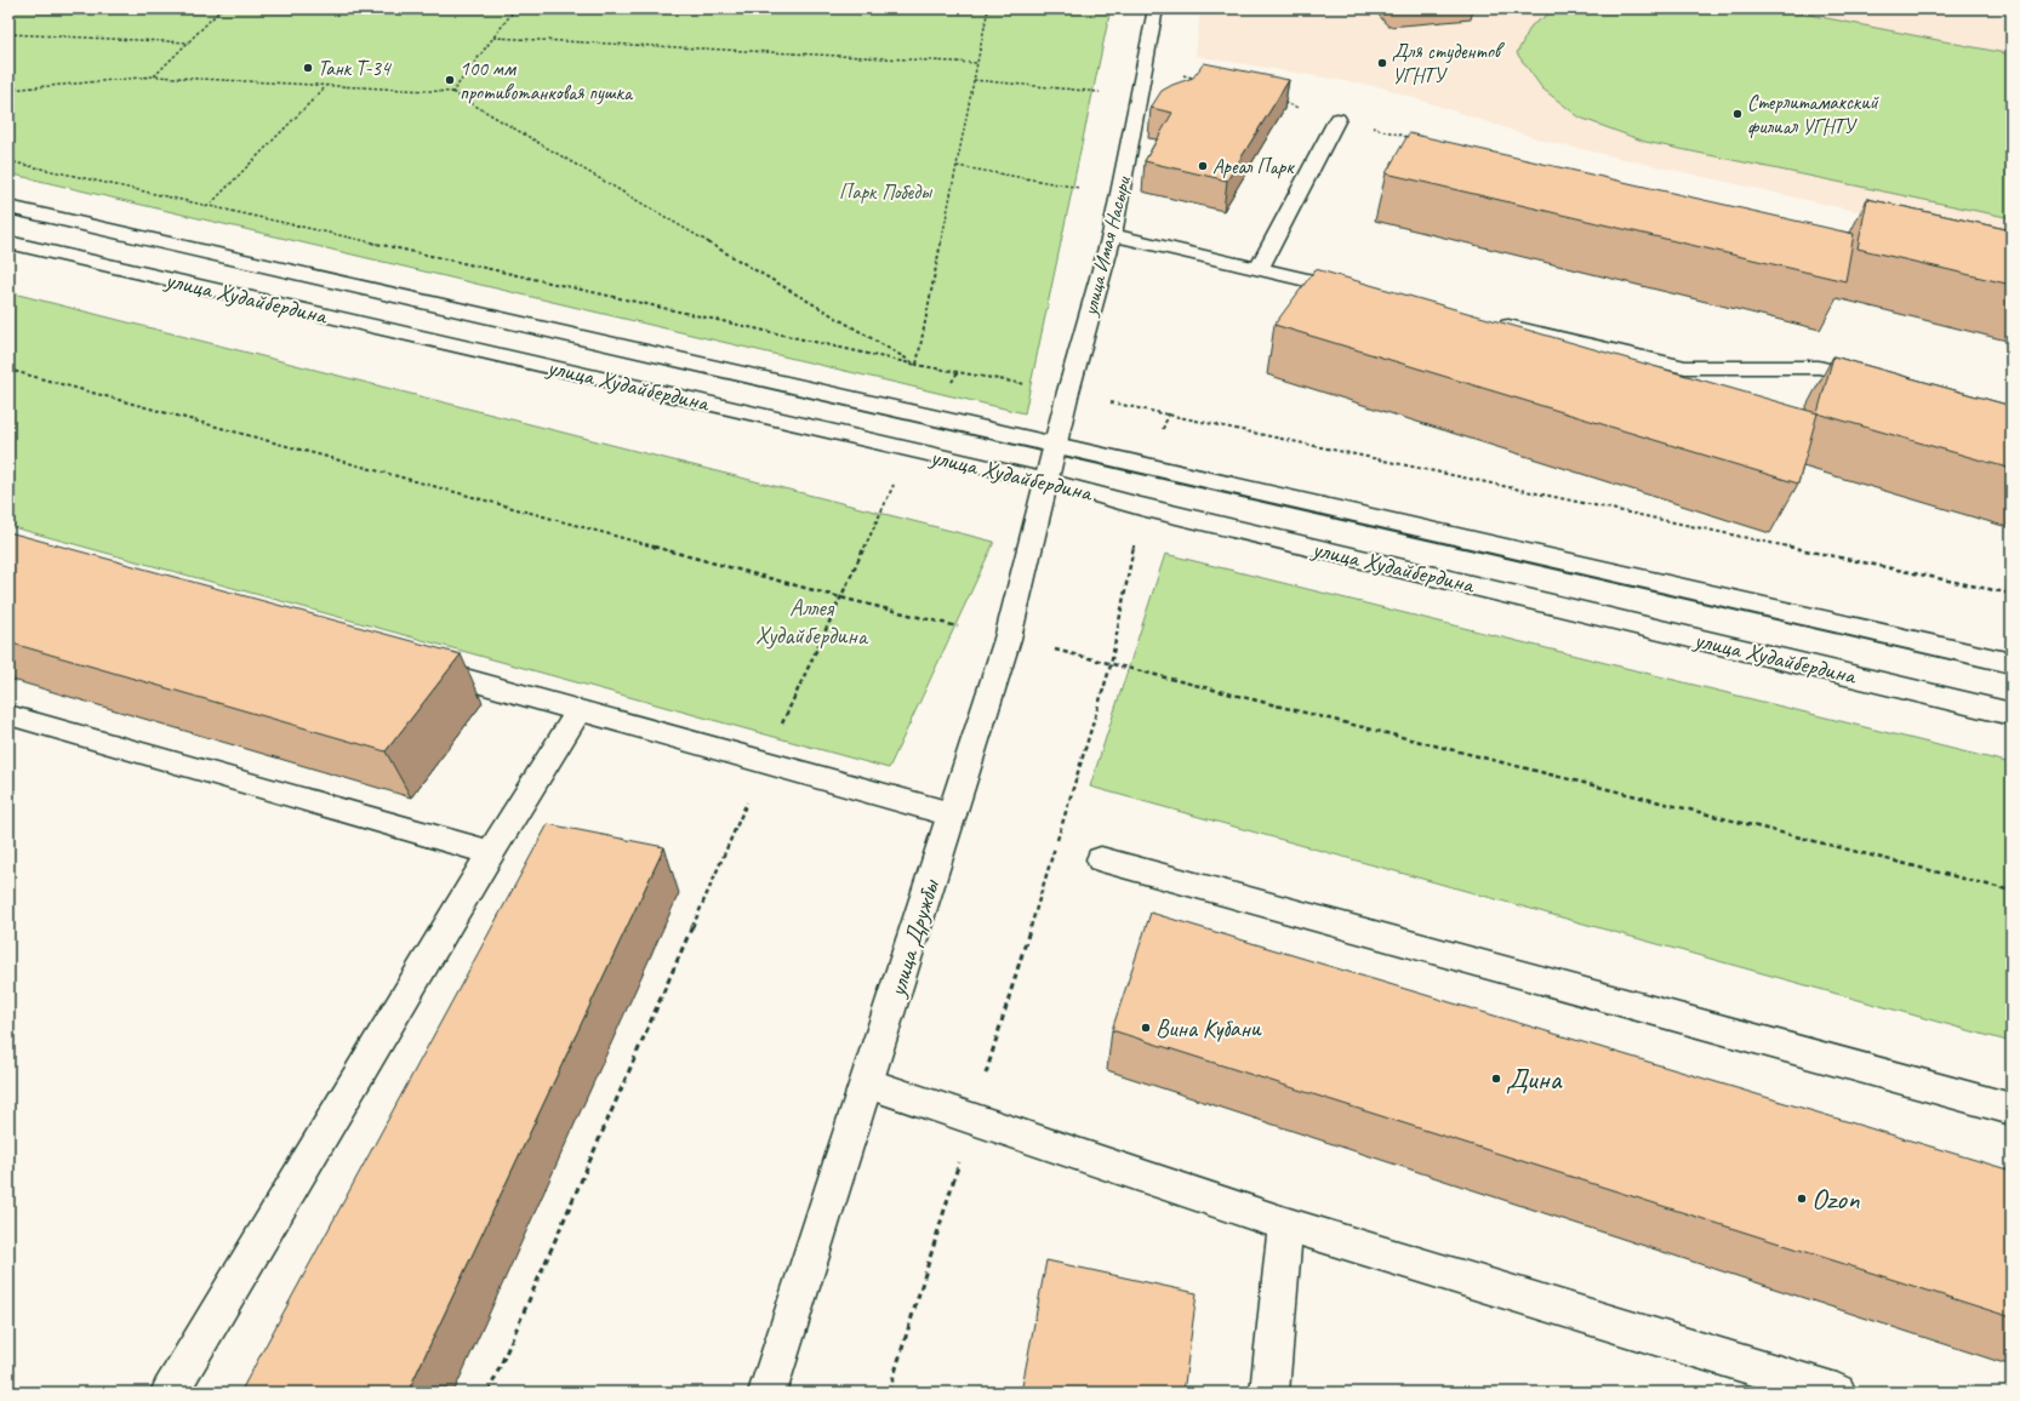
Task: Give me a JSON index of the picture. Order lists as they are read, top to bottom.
{
  "streets": {
    "main road": ["улица Имая Насыри", "улица Худайбердина", "улица Дружбы"]
  },
  "crossings": [
    ["улица Имая Насыри", "улица Худайбердина"],
    ["улица Имая Насыри", "улица Дружбы"],
    ["улица Худайбердина", "улица Дружбы"]
  ],
  "parks": ["Парк Победы", "Аллея Худайбердина"],
  "places": [
    "Для студентов УГНТУ",
    "Танк Т-34",
    "100 мм противотанковая пушка",
    "Стерлитамакский филиал УГНТУ",
    "Ареал Парк",
    "Вина Кубани",
    "Дина",
    "Ozon"
  ]
}
